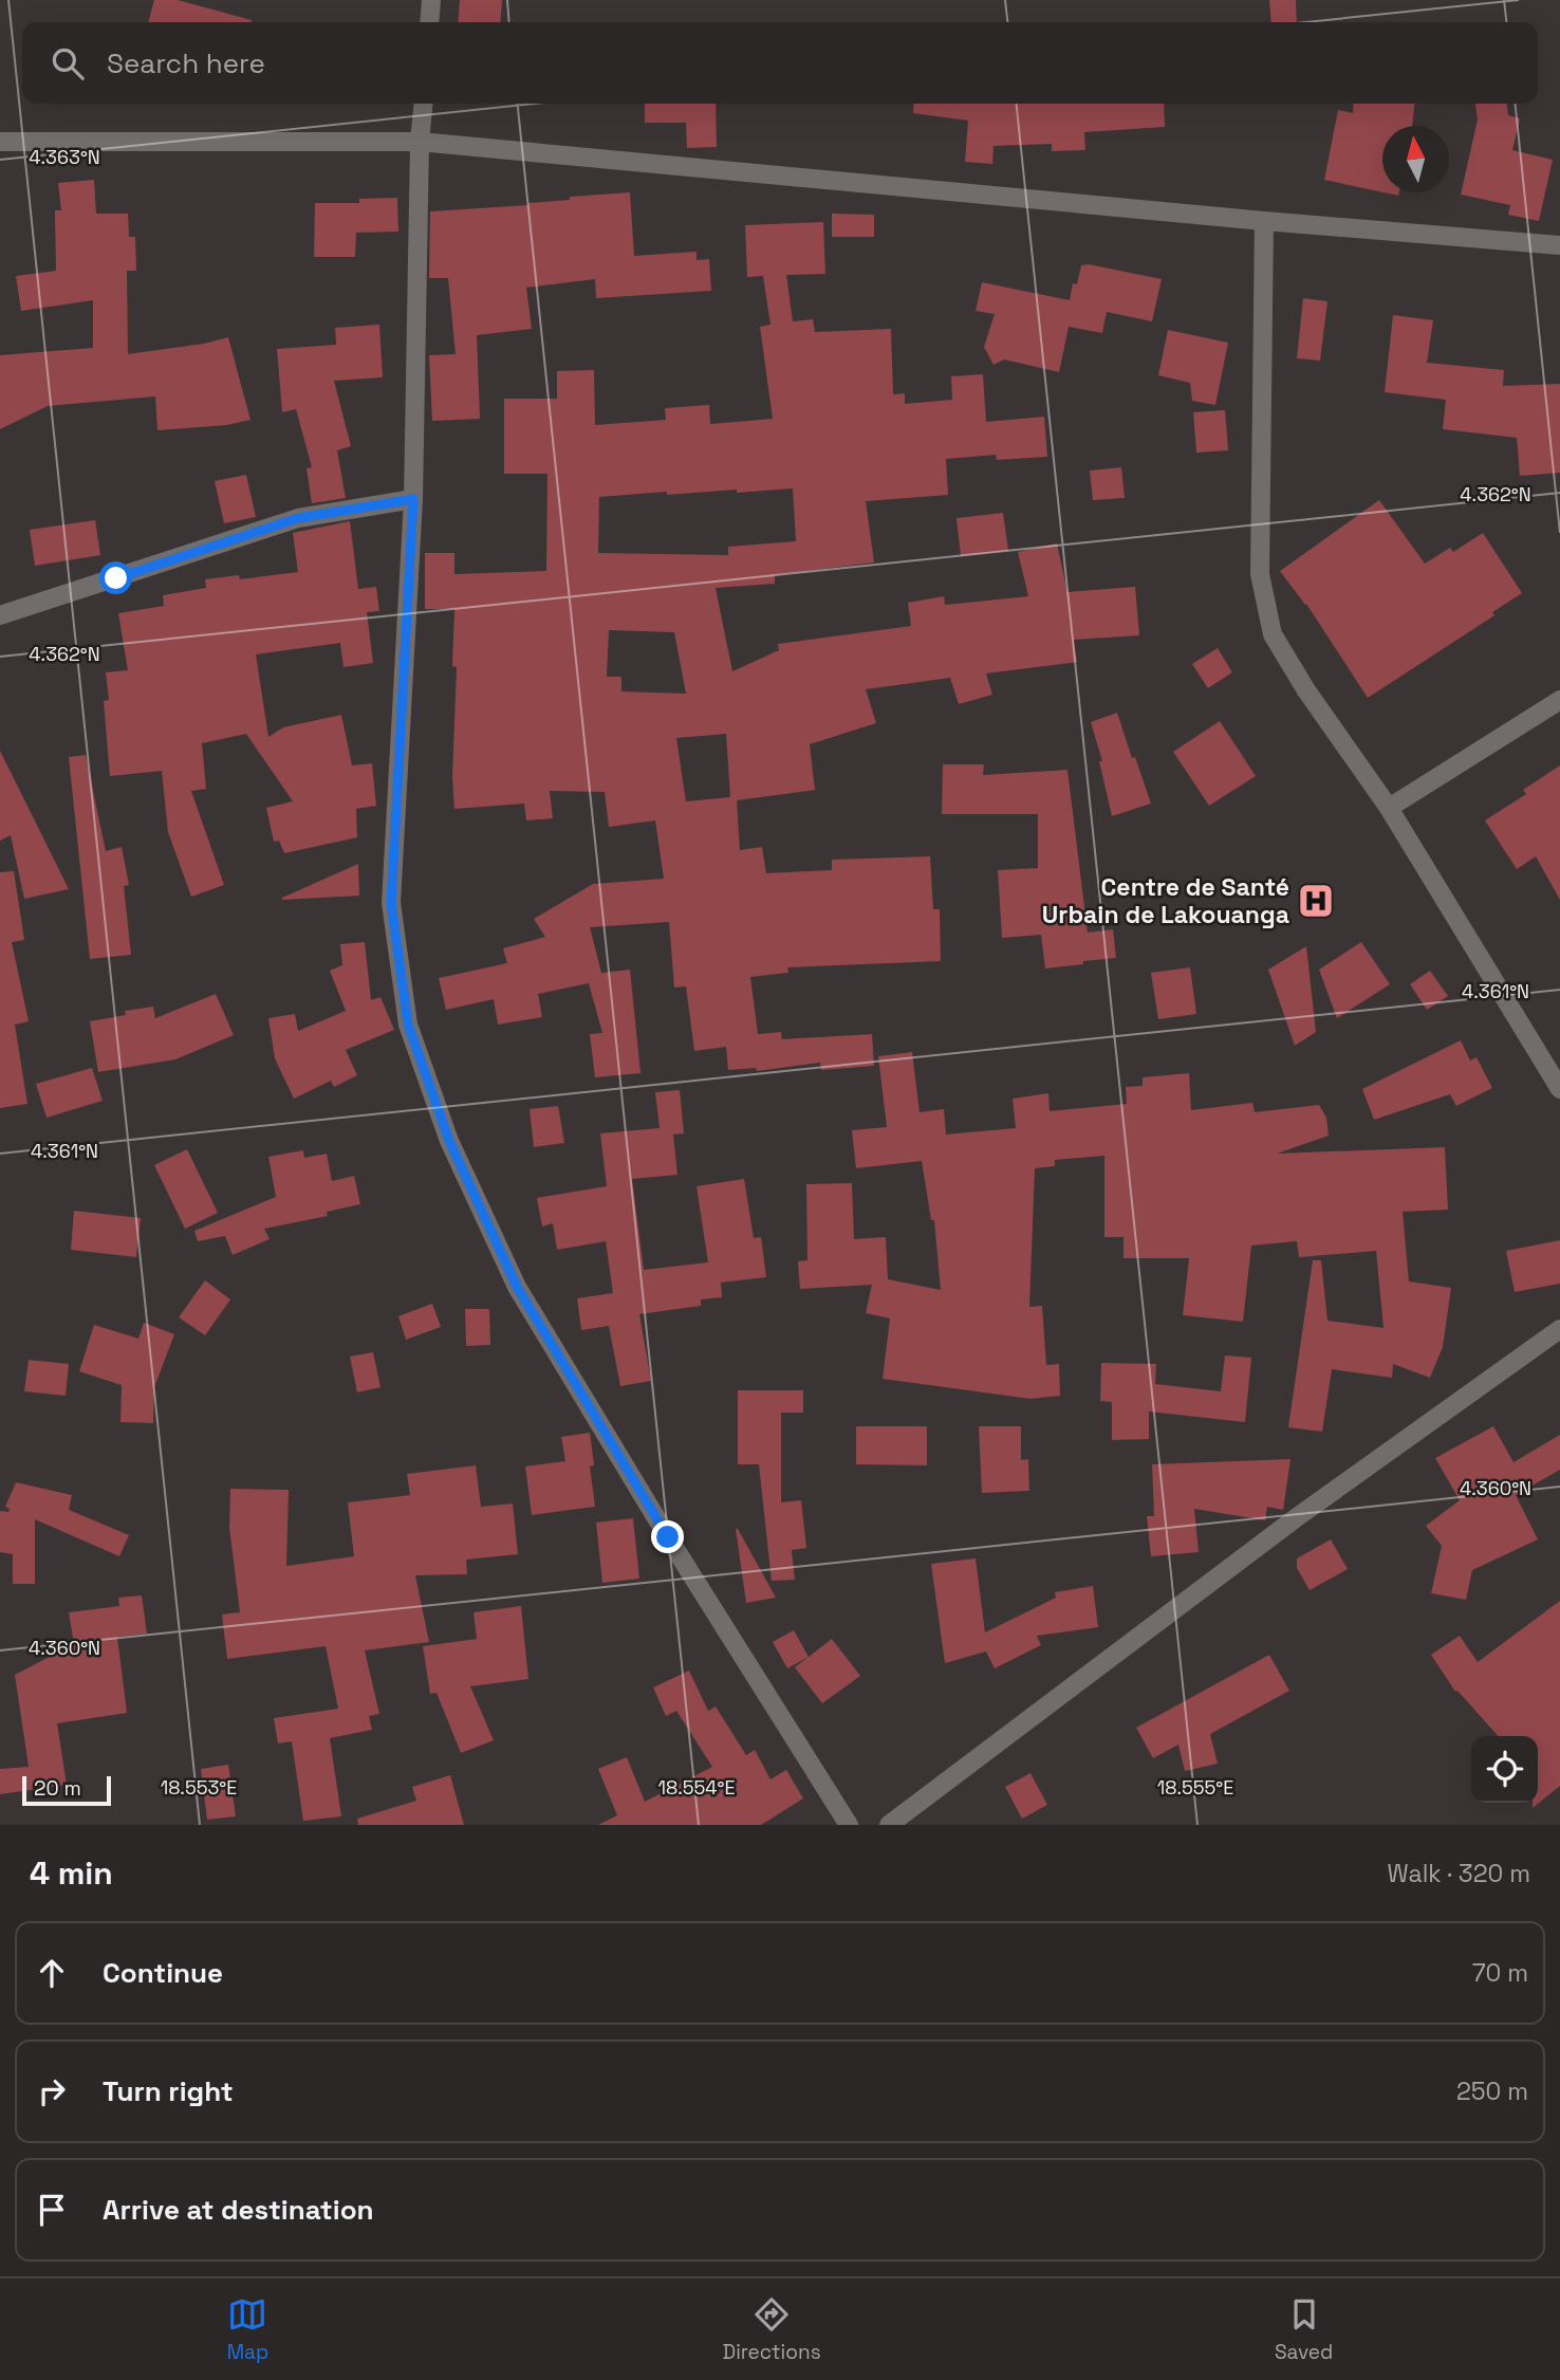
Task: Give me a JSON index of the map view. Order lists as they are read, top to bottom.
{
  "places": {
    "hospital": ["Centre de Santé Urbain de Lakouanga"]
  },
  "scale_bar": "20 m",
  "north": "top",
  "page": {
    "search": "Search here",
    "scale": "20 m",
    "heading": ["4 min", "Walk · 320 m"],
    "list": [
      ["Continue", "70 m"],
      ["Turn right", "250 m"],
      "Arrive at destination"
    ],
    "nav": ["Map", "Directions", "Saved"]
  },
  "coordinates": [
    "4.363°N",
    "4.362°N",
    "4.361°N",
    "4.360°N",
    "18.553°E",
    "18.554°E",
    "18.555°E"
  ]
}
